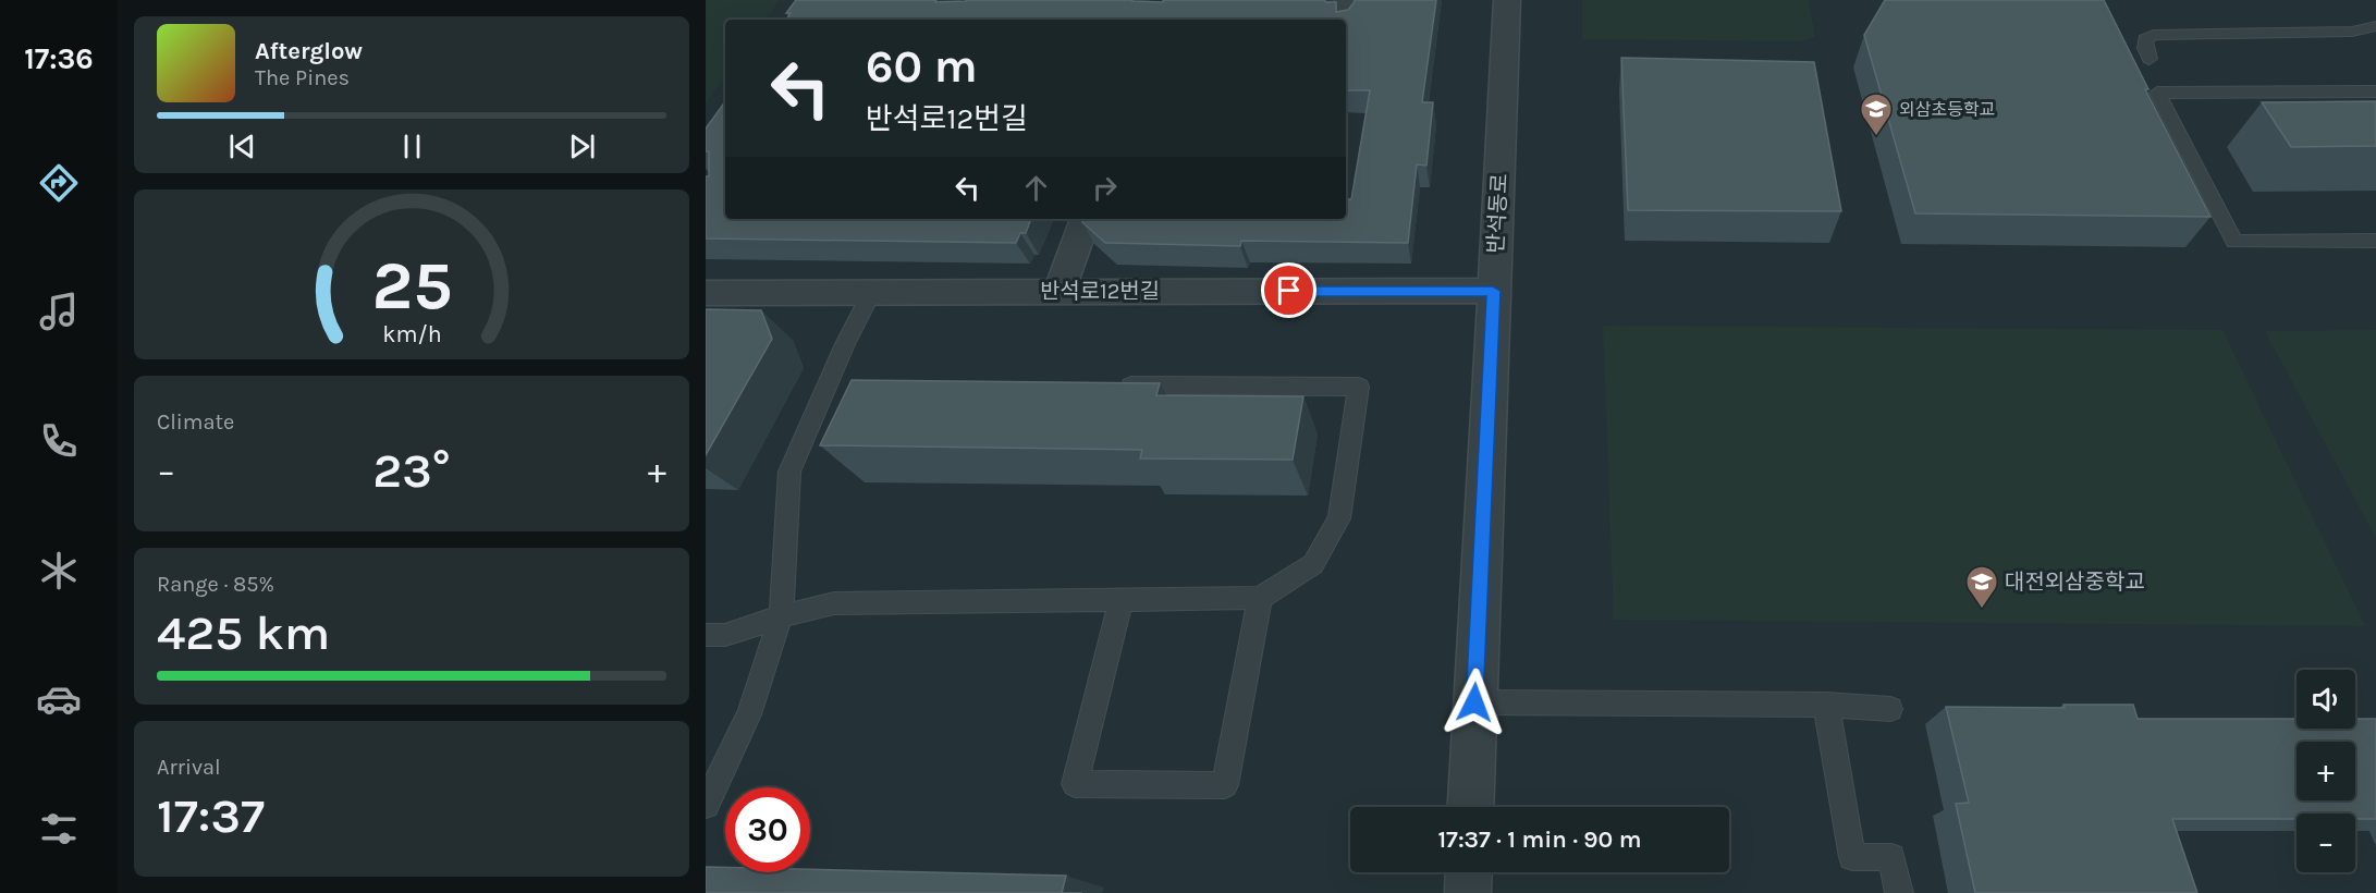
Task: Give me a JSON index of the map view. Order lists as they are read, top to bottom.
{
  "streets": {
    "street": ["반석동로", "반석로12번길"]
  },
  "crossings": [
    ["반석동로", "반석로12번길"]
  ],
  "places": {
    "school or university": ["외삼초등학교", "대전외삼중학교"]
  },
  "page": {
    "tabs": "17:36",
    "turn": ["60 m", "반석로12번길"],
    "song": ["Afterglow", "The Pines"],
    "tile": [
      "Climate",
      ["Range · 85%", "425 km"],
      ["Arrival", "17:37"]
    ],
    "heat": ["−", "23°", "+"],
    "map_buttons": ["+", "−"],
    "limit": "30",
    "trip": "17:37 · 1 min · 90 m",
    "gauge": ["25", "km/h"]
  }
}
